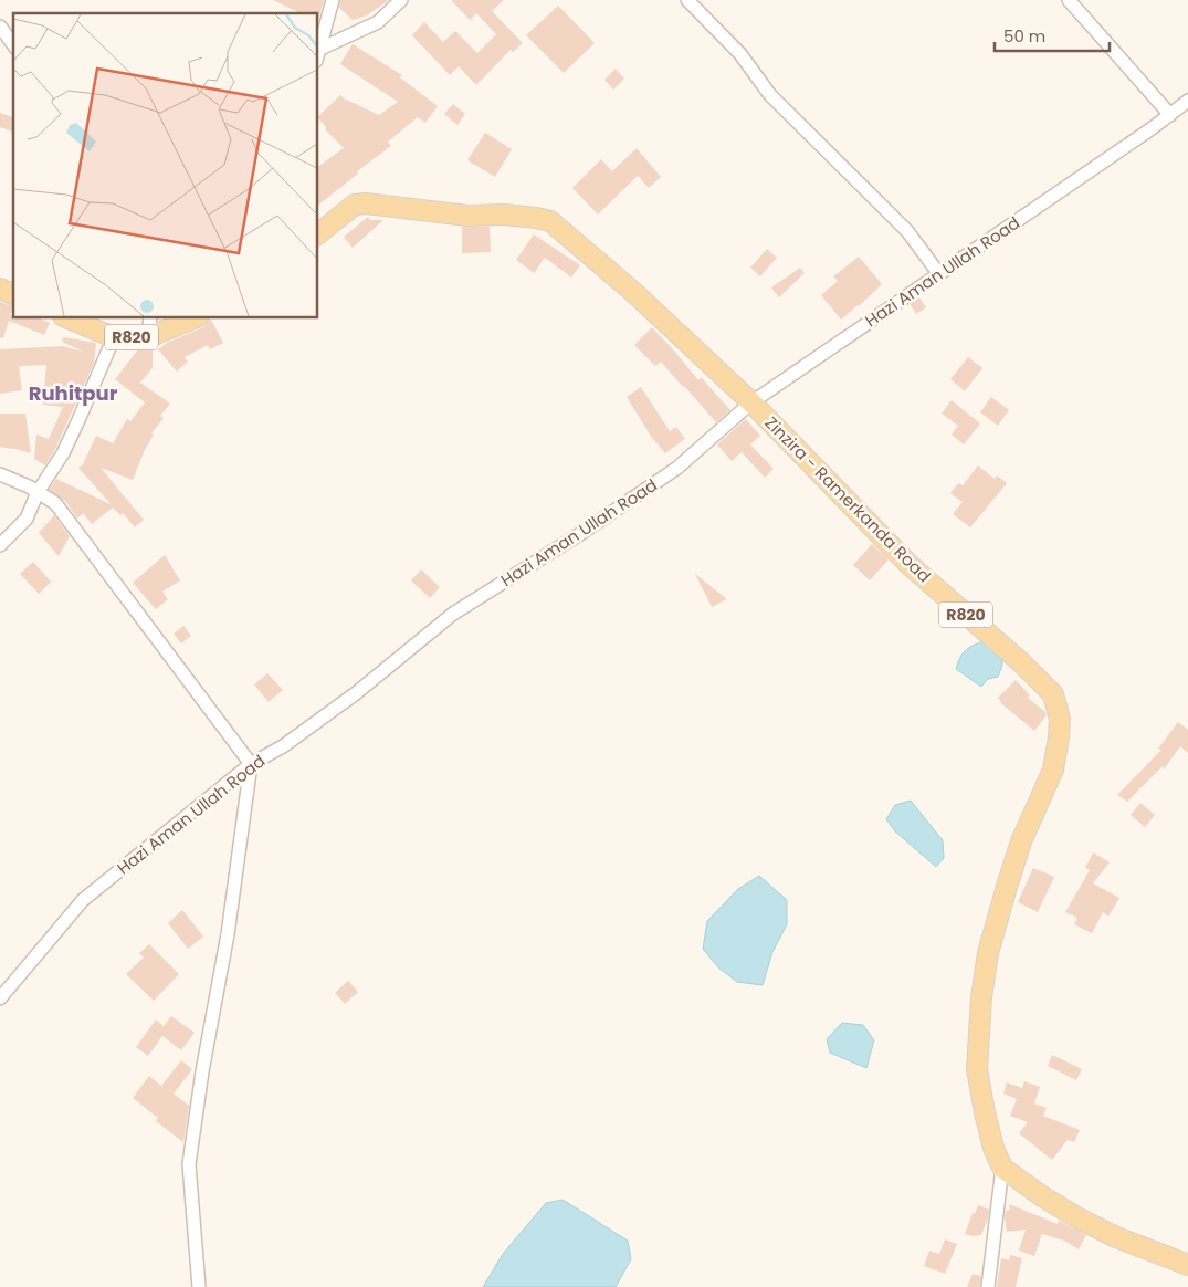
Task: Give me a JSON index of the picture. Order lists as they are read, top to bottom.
{
  "streets": {
    "main road": ["R820", "Zinzira - Ramerkanda Road"],
    "street": ["Hazi Aman Ullah Road"]
  },
  "crossings": [
    ["Hazi Aman Ullah Road", "Zinzira - Ramerkanda Road"]
  ],
  "districts": ["Ruhitpur"],
  "scale_bar": "50 m"
}
